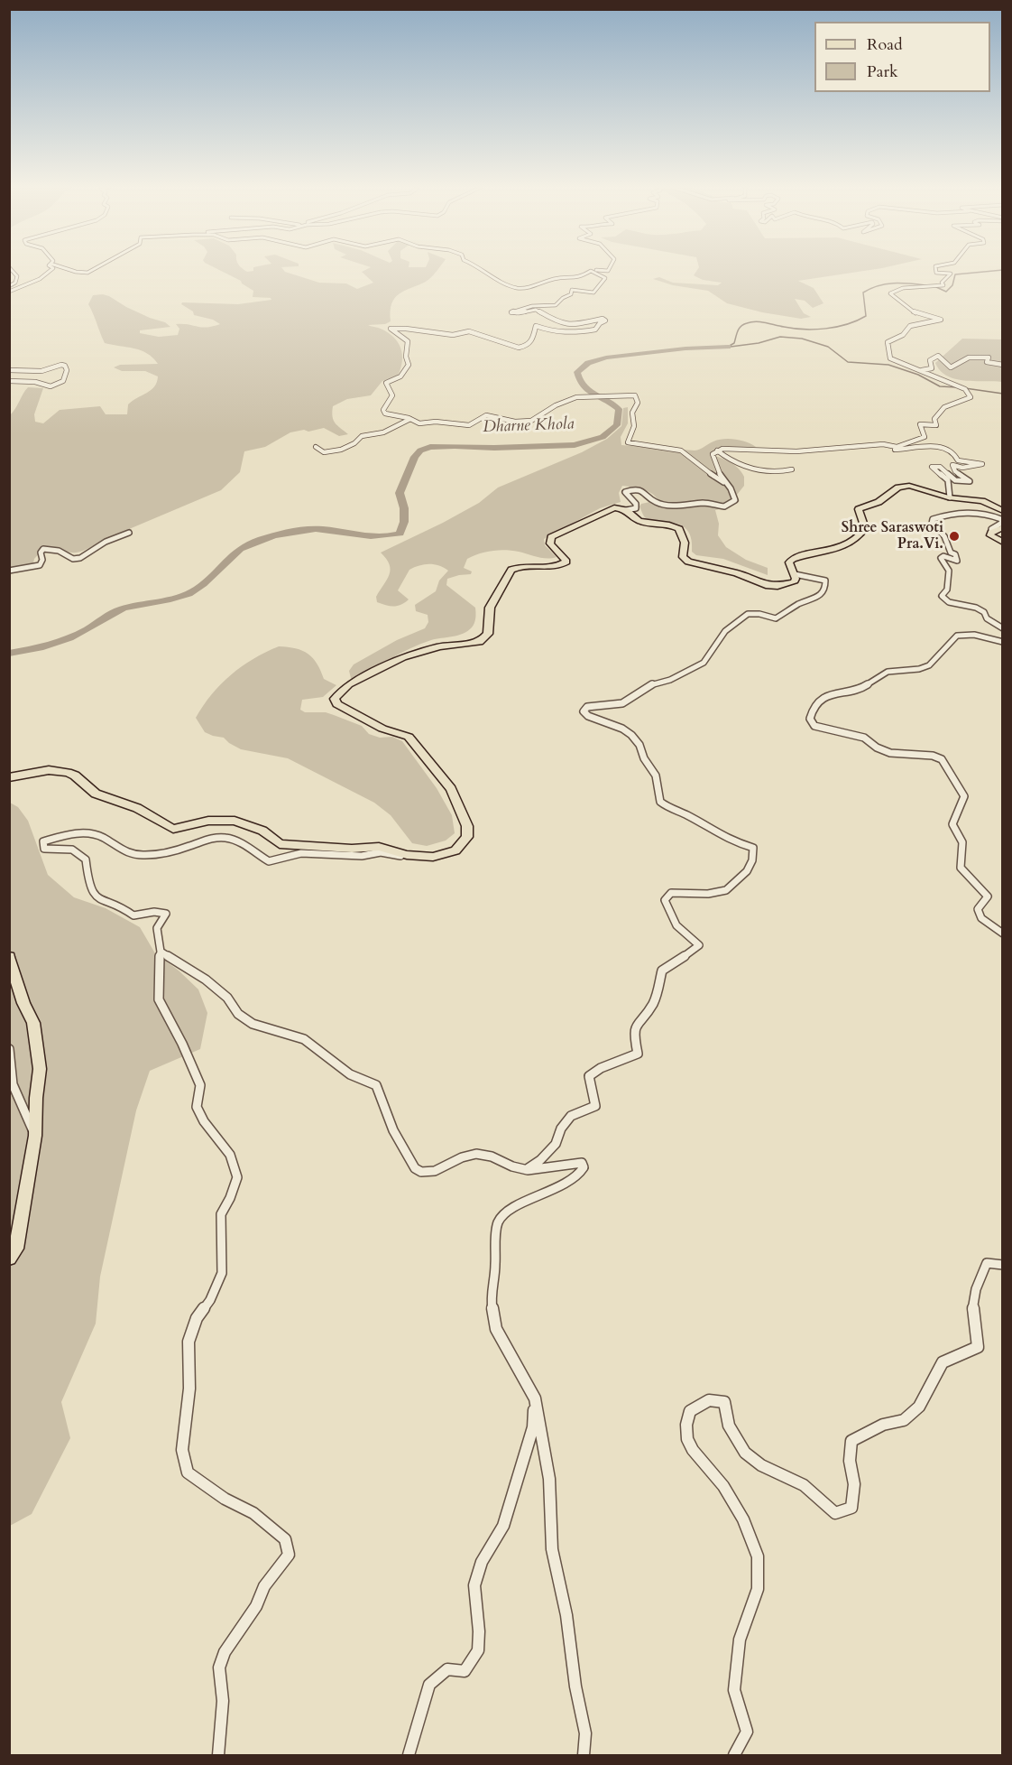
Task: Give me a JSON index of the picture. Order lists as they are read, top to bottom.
{
  "water": ["Dharne Khola"],
  "places": ["Shree Saraswoti Pra.Vi."],
  "legend": ["Road", "Park"]
}
